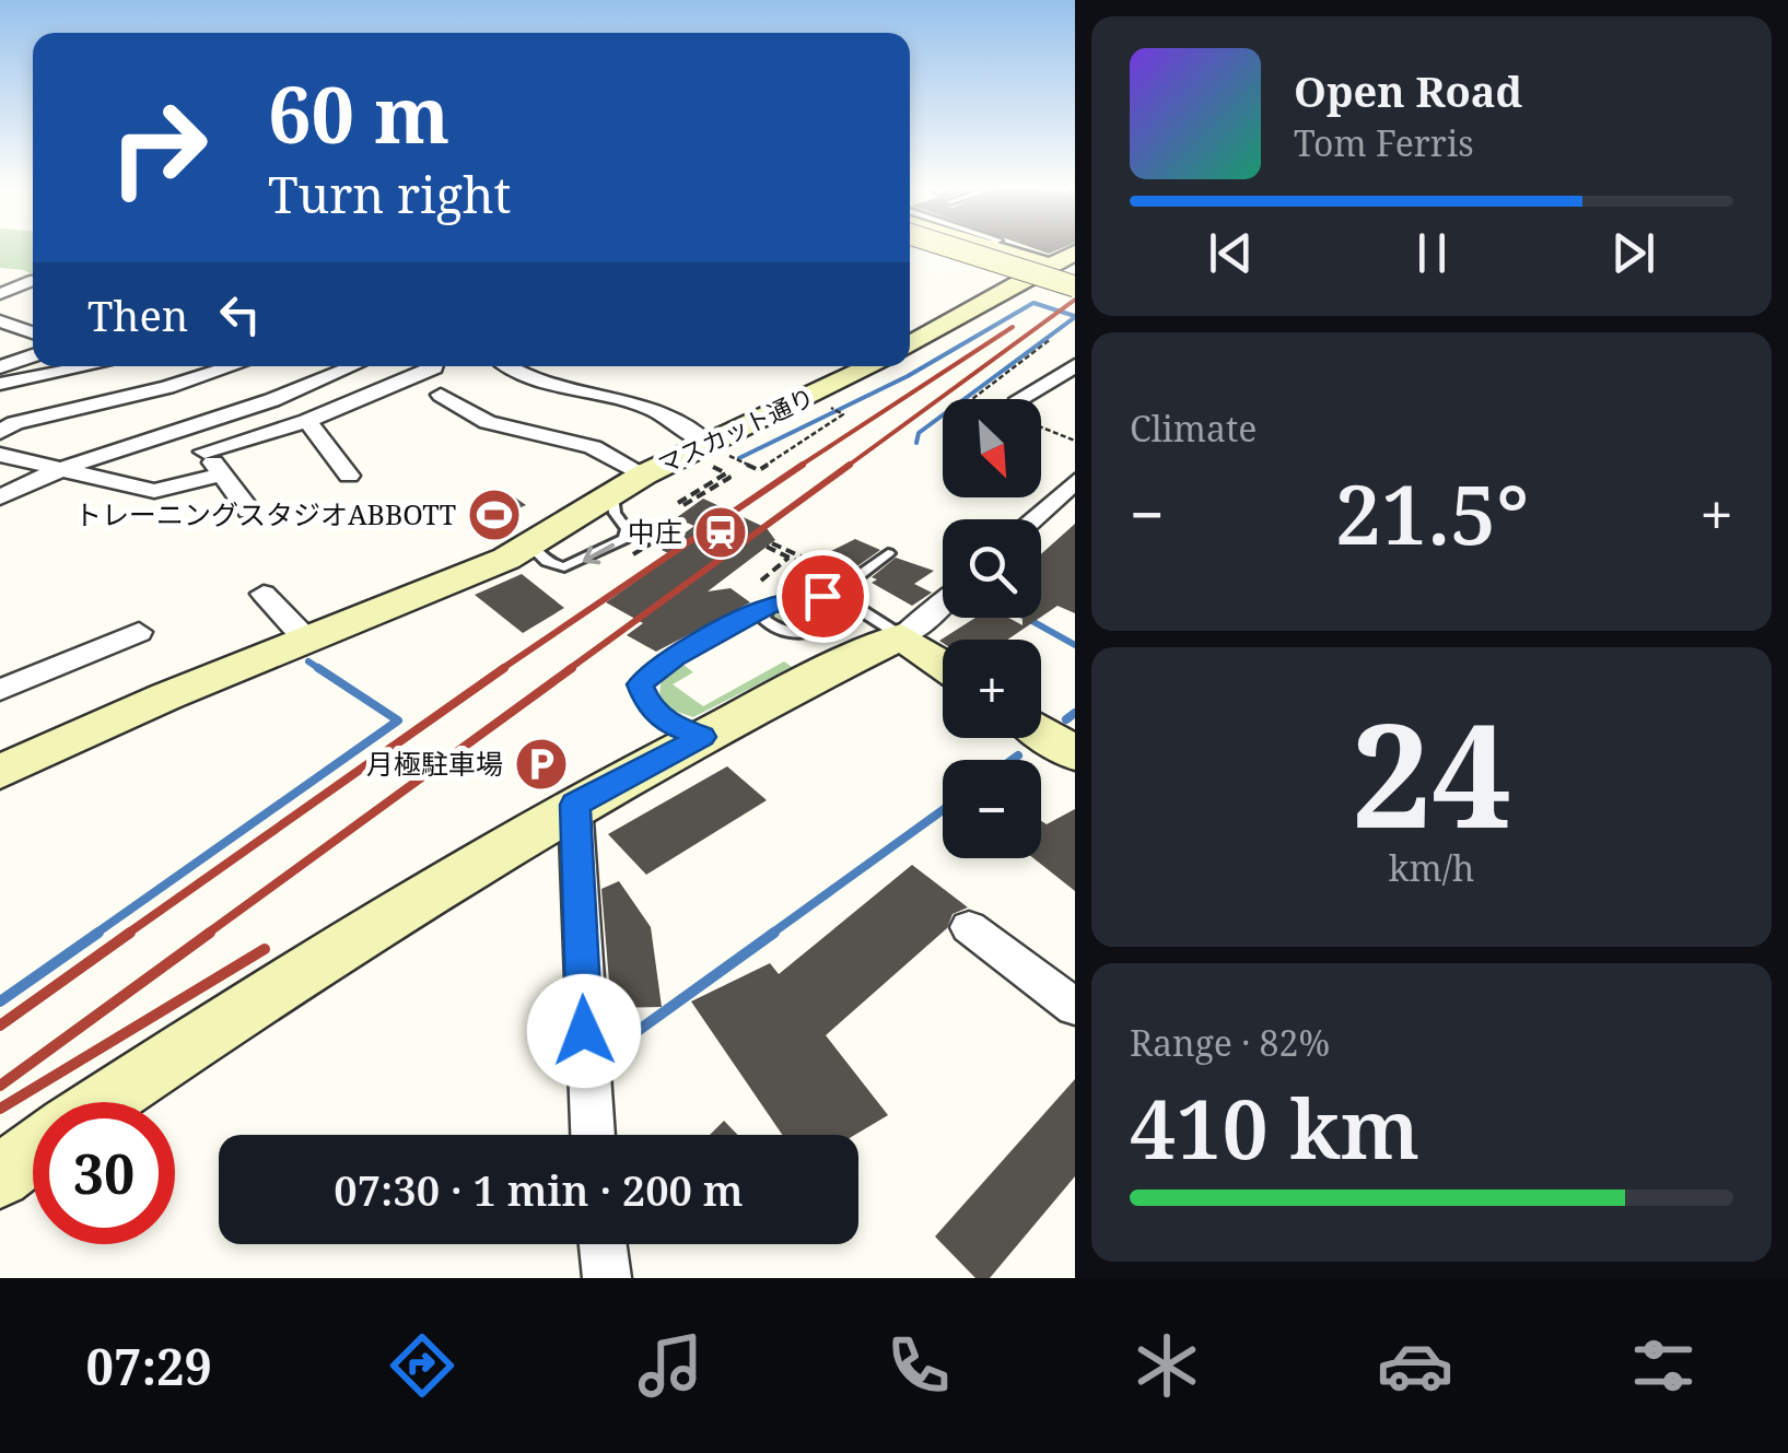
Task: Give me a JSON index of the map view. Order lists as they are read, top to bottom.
{
  "streets": {
    "street": ["マスカット通り"]
  },
  "places": {
    "sports": ["トレーニングスタジオABBOTT"],
    "station": ["中庄"],
    "parking": ["月極駐車場"]
  },
  "north": "bottom right",
  "page": {
    "turn": ["60 m", "Turn right"],
    "song": ["Open Road", "Tom Ferris"],
    "then": "Then",
    "tile": [
      "Climate",
      ["24", "km/h"],
      ["Range · 82%", "410 km"]
    ],
    "map_buttons": ["+", "−"],
    "heat": ["−", "21.5°", "+"],
    "limit": "30",
    "trip": "07:30 · 1 min · 200 m",
    "tabs": "07:29"
  }
}
